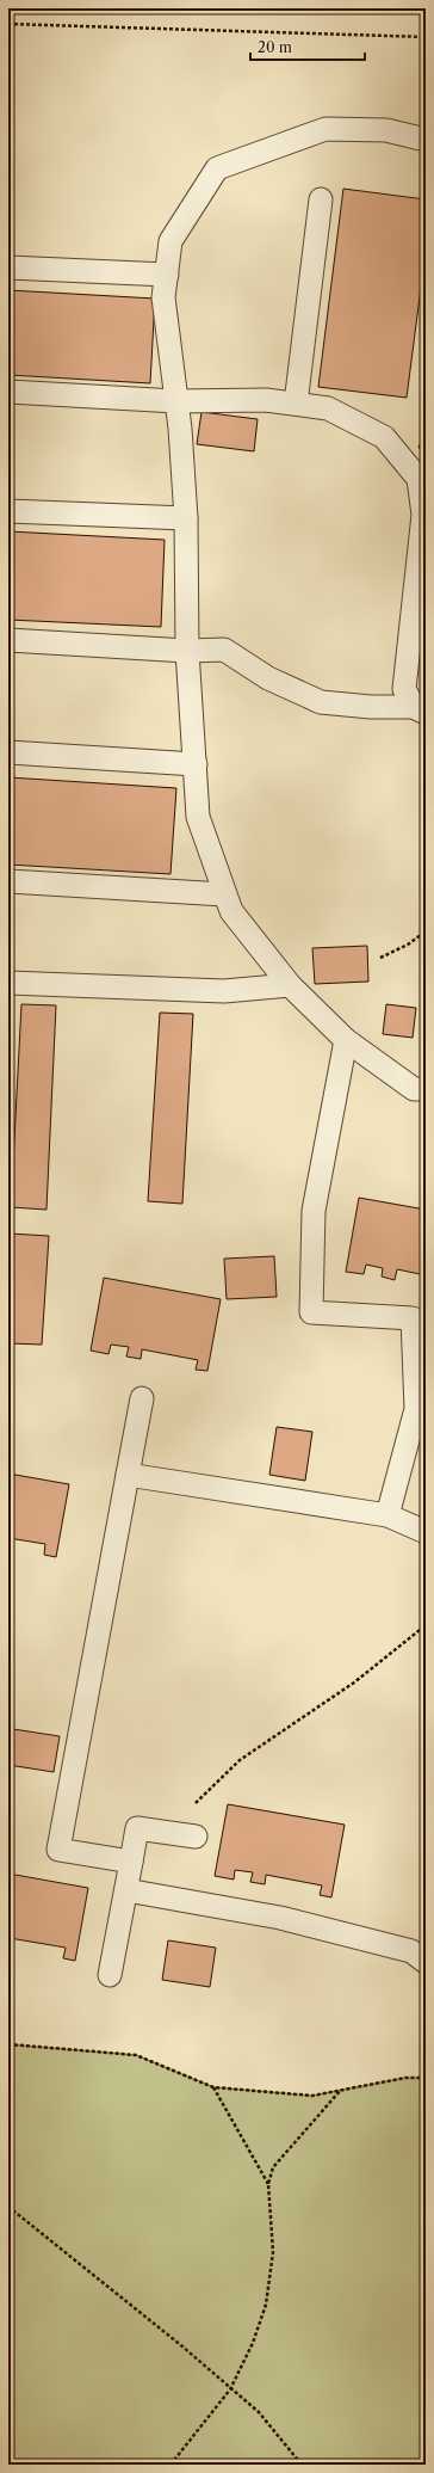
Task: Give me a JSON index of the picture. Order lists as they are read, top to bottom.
{
  "scale_bar": "20 m"
}
